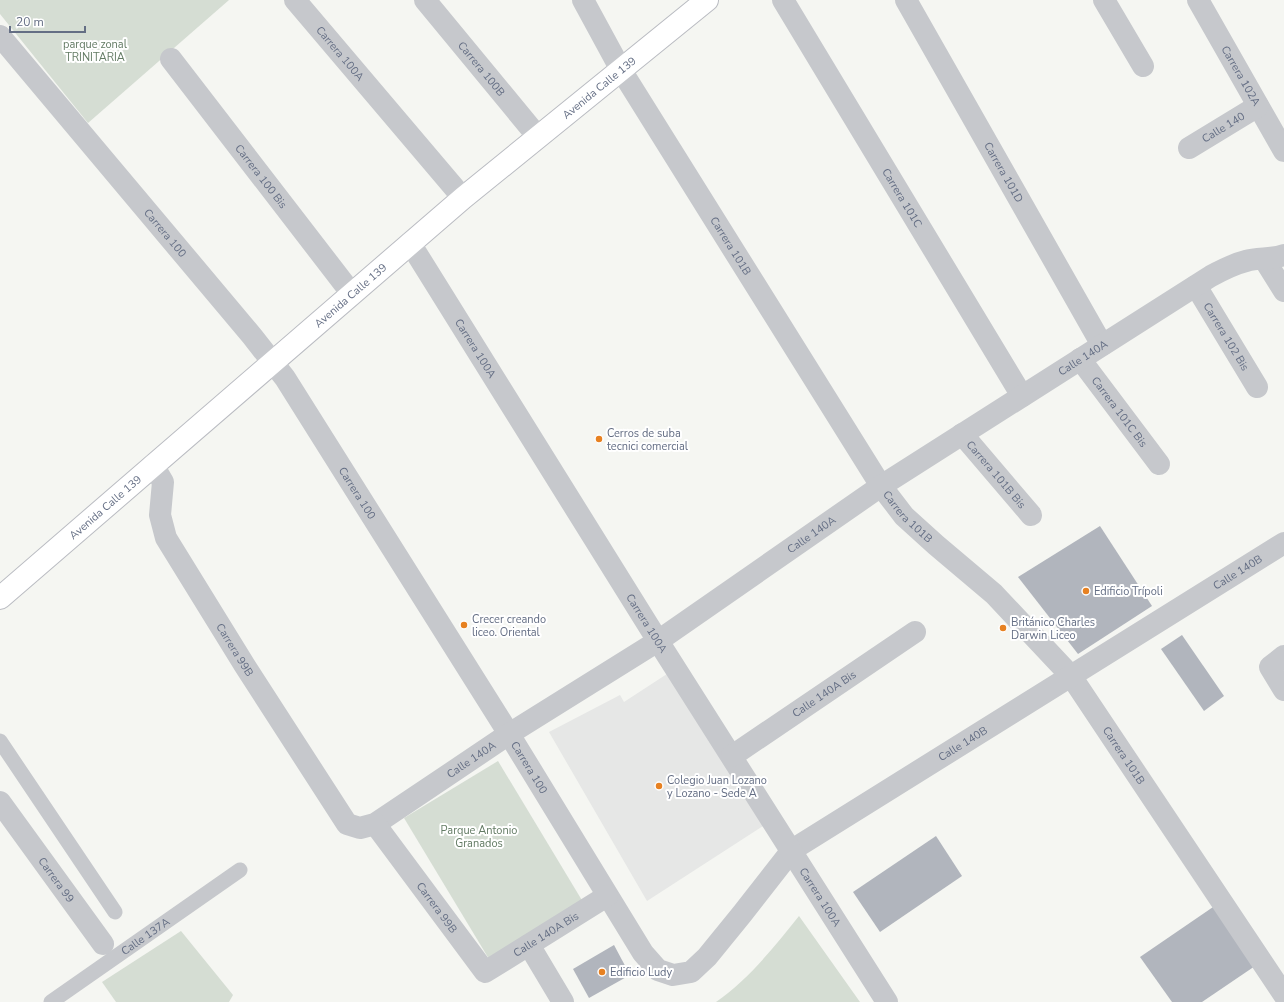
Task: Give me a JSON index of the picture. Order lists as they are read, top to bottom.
{
  "streets": {
    "main road": ["Avenida Calle 139"],
    "street": [
      "Carrera 100A",
      "Carrera 100B",
      "Carrera 102A",
      "Calle 140",
      "Carrera 101D",
      "Carrera 100 Bis",
      "Carrera 101C",
      "Carrera 100",
      "Carrera 101B",
      "Carrera 102 Bis",
      "Calle 140A",
      "Carrera 101C Bis",
      "Carrera 101B Bis",
      "Calle 140B",
      "Carrera 99B",
      "Calle 140A Bis",
      "Carrera 99"
    ],
    "lane": ["Calle 137A"]
  },
  "crossings": [
    ["Carrera 100A", "Avenida Calle 139"],
    ["Carrera 100A", "Calle 140A"],
    ["Carrera 100A", "Calle 140B"],
    ["Carrera 100A", "Calle 140A Bis"],
    ["Carrera 100B", "Avenida Calle 139"],
    ["Carrera 102A", "Calle 140"],
    ["Avenida Calle 139", "Carrera 100 Bis"],
    ["Avenida Calle 139", "Carrera 100"],
    ["Avenida Calle 139", "Carrera 101B"],
    ["Avenida Calle 139", "Carrera 99B"],
    ["Carrera 101D", "Calle 140A"],
    ["Carrera 101C", "Calle 140A"],
    ["Carrera 100", "Calle 140A"],
    ["Carrera 100", "Calle 140B"],
    ["Carrera 100", "Calle 140A Bis"],
    ["Carrera 101B", "Calle 140A"],
    ["Carrera 101B", "Calle 140B"],
    ["Carrera 102 Bis", "Calle 140A"],
    ["Calle 140A", "Carrera 101C Bis"],
    ["Calle 140A", "Carrera 101B Bis"],
    ["Calle 140A", "Carrera 99B"],
    ["Carrera 99B", "Calle 140A Bis"],
    ["Carrera 99", "Calle 137A"]
  ],
  "parks": ["parque zonal TRINITARIA", "Parque Antonio Granados"],
  "places": [
    "Cerros de suba tecnici comercial",
    "Edificio Trípoli",
    "Crecer creando liceo. Oriental",
    "Británico Charles Darwin Liceo",
    "Colegio Juan Lozano y Lozano - Sede A",
    "Edificio Ludy"
  ],
  "scale_bar": "20 m"
}
